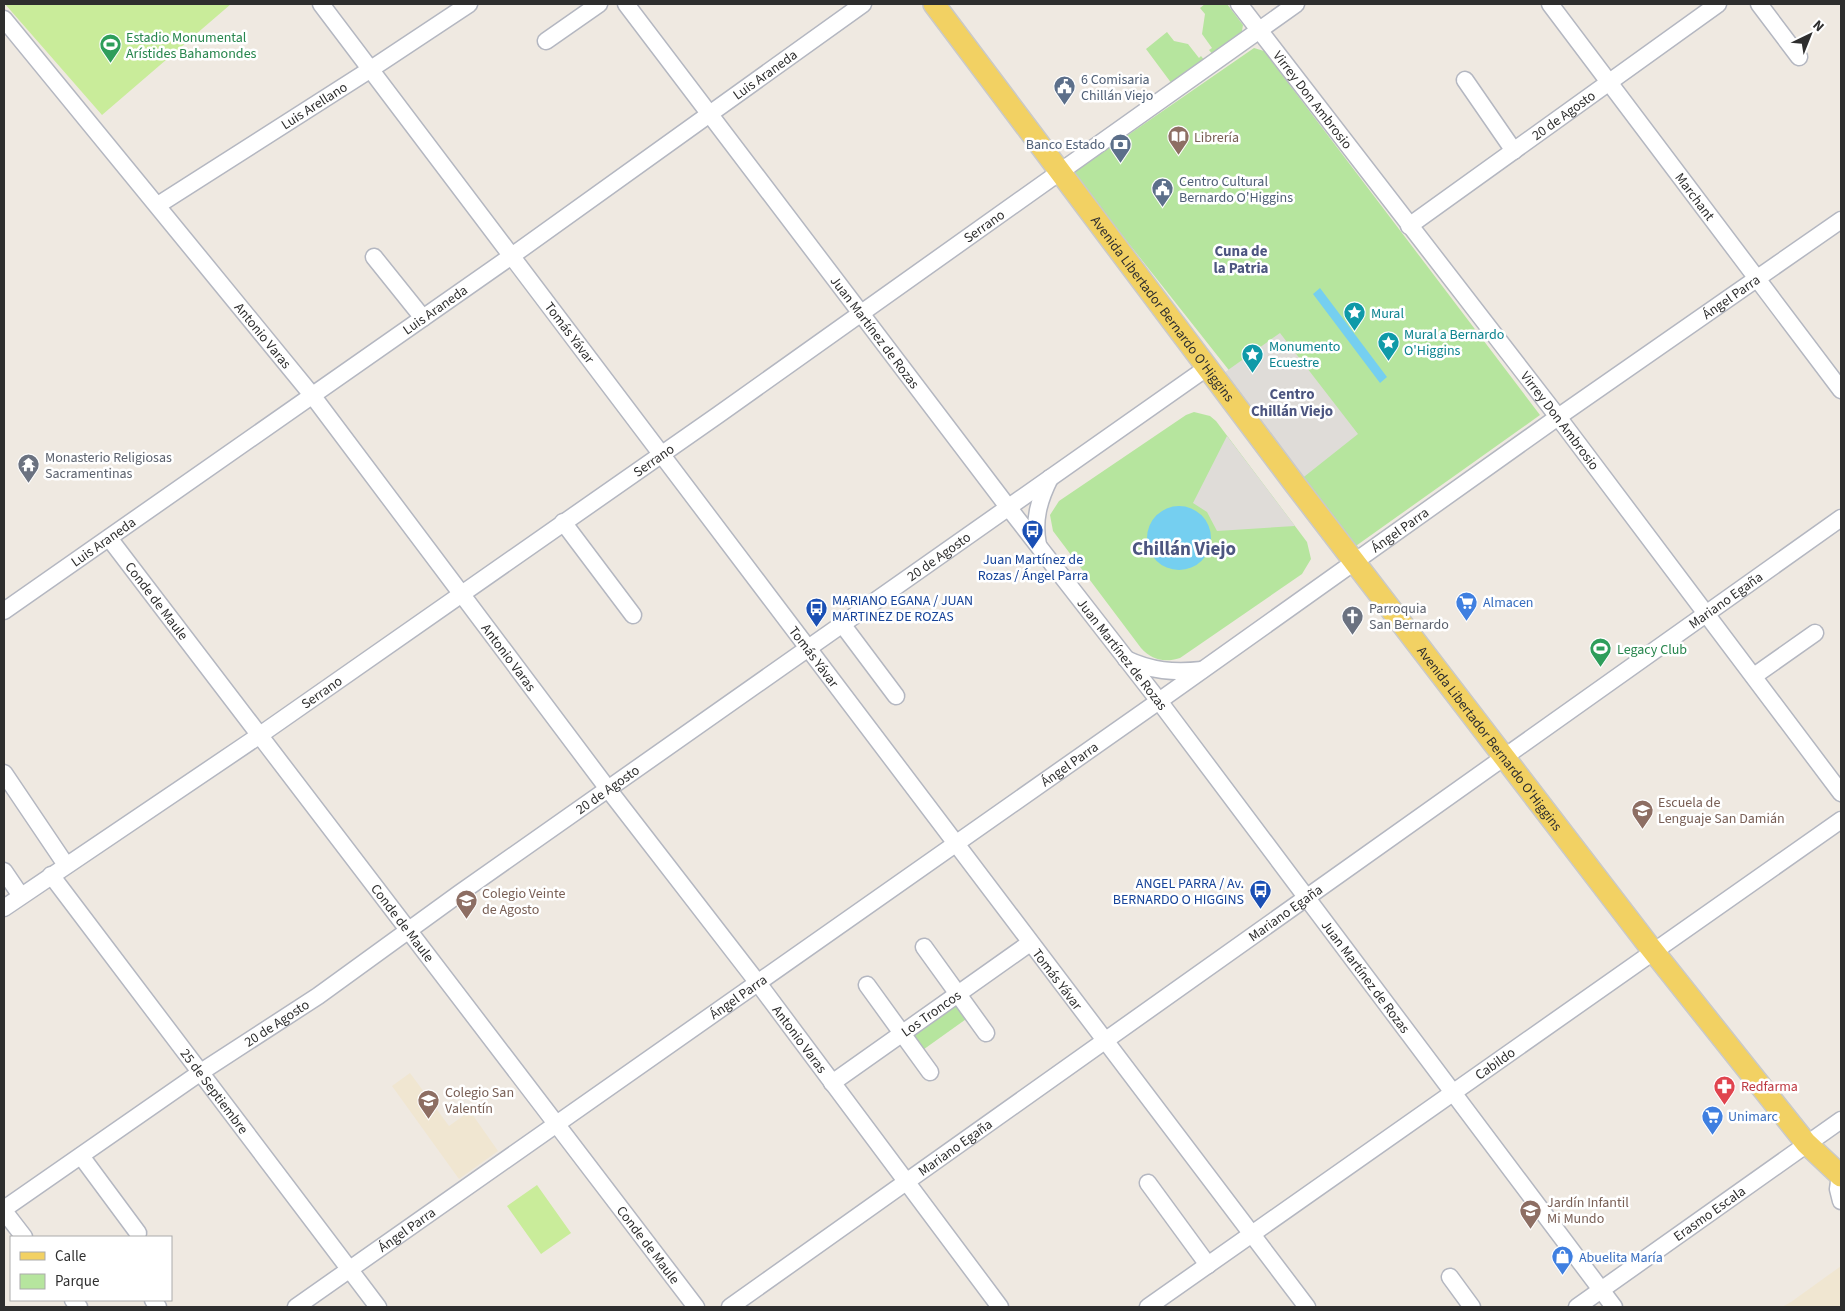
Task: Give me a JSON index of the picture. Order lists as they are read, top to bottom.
{
  "streets": {
    "main road": ["Avenida Libertador Bernardo O'Higgins"],
    "street": [
      "Luis Araneda",
      "Virrey Don Ambrosio",
      "Luis Arellano",
      "20 de Agosto",
      "Marchant",
      "Serrano",
      "Ángel Parra",
      "Tomás Yávar",
      "Juan Martínez de Rozas",
      "Antonio Varas",
      "Mariano Egaña",
      "Conde de Maule",
      "Los Troncos",
      "Cabildo",
      "25 de Septiembre",
      "Erasmo Escala"
    ]
  },
  "crossings": [
    ["Luis Araneda", "Tomás Yávar"],
    ["Luis Araneda", "Juan Martínez de Rozas"],
    ["Luis Araneda", "Antonio Varas"],
    ["Luis Araneda", "Conde de Maule"],
    ["Virrey Don Ambrosio", "20 de Agosto"],
    ["Virrey Don Ambrosio", "Serrano"],
    ["Virrey Don Ambrosio", "Ángel Parra"],
    ["Virrey Don Ambrosio", "Mariano Egaña"],
    ["Luis Arellano", "Tomás Yávar"],
    ["Luis Arellano", "Antonio Varas"],
    ["20 de Agosto", "Marchant"],
    ["20 de Agosto", "Avenida Libertador Bernardo O'Higgins"],
    ["20 de Agosto", "Tomás Yávar"],
    ["20 de Agosto", "Juan Martínez de Rozas"],
    ["20 de Agosto", "Antonio Varas"],
    ["20 de Agosto", "Conde de Maule"],
    ["20 de Agosto", "25 de Septiembre"],
    ["Marchant", "Ángel Parra"],
    ["Serrano", "Avenida Libertador Bernardo O'Higgins"],
    ["Serrano", "Tomás Yávar"],
    ["Serrano", "Juan Martínez de Rozas"],
    ["Serrano", "Antonio Varas"],
    ["Serrano", "Conde de Maule"],
    ["Serrano", "25 de Septiembre"],
    ["Ángel Parra", "Avenida Libertador Bernardo O'Higgins"],
    ["Ángel Parra", "Tomás Yávar"],
    ["Ángel Parra", "Juan Martínez de Rozas"],
    ["Ángel Parra", "Antonio Varas"],
    ["Ángel Parra", "Conde de Maule"],
    ["Ángel Parra", "25 de Septiembre"],
    ["Avenida Libertador Bernardo O'Higgins", "Mariano Egaña"],
    ["Avenida Libertador Bernardo O'Higgins", "Cabildo"],
    ["Avenida Libertador Bernardo O'Higgins", "Erasmo Escala"],
    ["Tomás Yávar", "Mariano Egaña"],
    ["Tomás Yávar", "Los Troncos"],
    ["Tomás Yávar", "Cabildo"],
    ["Juan Martínez de Rozas", "Mariano Egaña"],
    ["Juan Martínez de Rozas", "Cabildo"],
    ["Juan Martínez de Rozas", "Erasmo Escala"],
    ["Antonio Varas", "Mariano Egaña"],
    ["Antonio Varas", "Los Troncos"]
  ],
  "districts": ["Cuna de la Patria", "Centro Chillán Viejo", "Chillán Viejo"],
  "places": {
    "sports": ["Estadio Monumental Arístides Bahamondes", "Legacy Club"],
    "public building": ["6 Comisaria Chillán Viejo", "Centro Cultural Bernardo O'Higgins"],
    "library": ["Librería"],
    "bank": ["Banco Estado"],
    "place": ["Mural", "Mural a Bernardo O'Higgins", "Monumento Ecuestre"],
    "temple": ["Monasterio Religiosas Sacramentinas"],
    "bus stop": ["Juan Martínez de Rozas / Ángel Parra", "MARIANO EGANA / JUAN MARTINEZ DE ROZAS", "ANGEL PARRA / Av. BERNARDO O HIGGINS"],
    "supermarket": ["Almacen", "Unimarc"],
    "church": ["Parroquia San Bernardo"],
    "school or university": [
      "Escuela de Lenguaje San Damián",
      "Colegio Veinte de Agosto",
      "Colegio San Valentín",
      "Jardín Infantil Mi Mundo"
    ],
    "pharmacy": ["Redfarma"],
    "shop": ["Abuelita María"]
  },
  "legend": ["Calle", "Parque"],
  "north": "top right"
}
